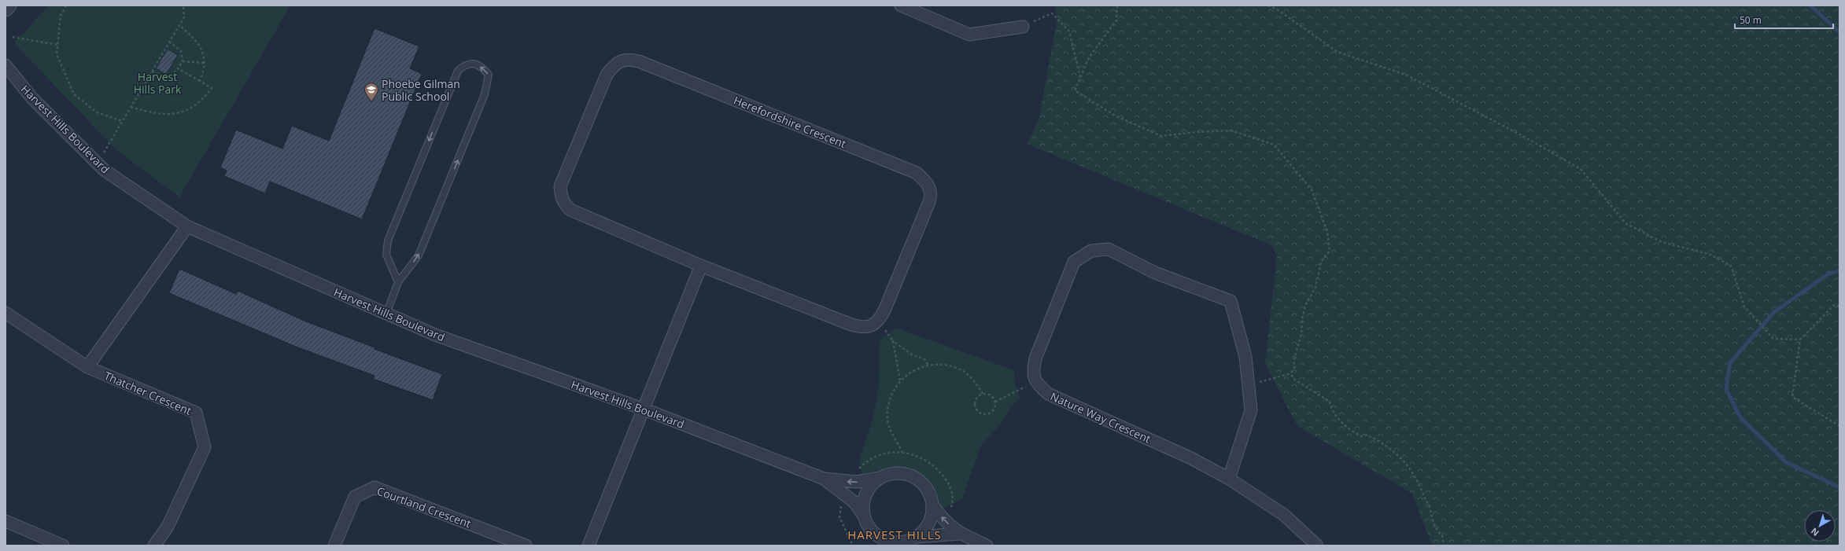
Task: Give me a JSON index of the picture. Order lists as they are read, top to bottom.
{
  "streets": {
    "street": [
      "Herefordshire Crescent",
      "Harvest Hills Boulevard",
      "Thatcher Crescent",
      "Nature Way Crescent",
      "Courtland Crescent"
    ]
  },
  "districts": ["HARVEST HILLS"],
  "parks": ["Harvest Hills Park"],
  "places": {
    "school or university": ["Phoebe Gilman Public School"]
  },
  "scale_bar": "50 m",
  "north": "bottom left"
}
